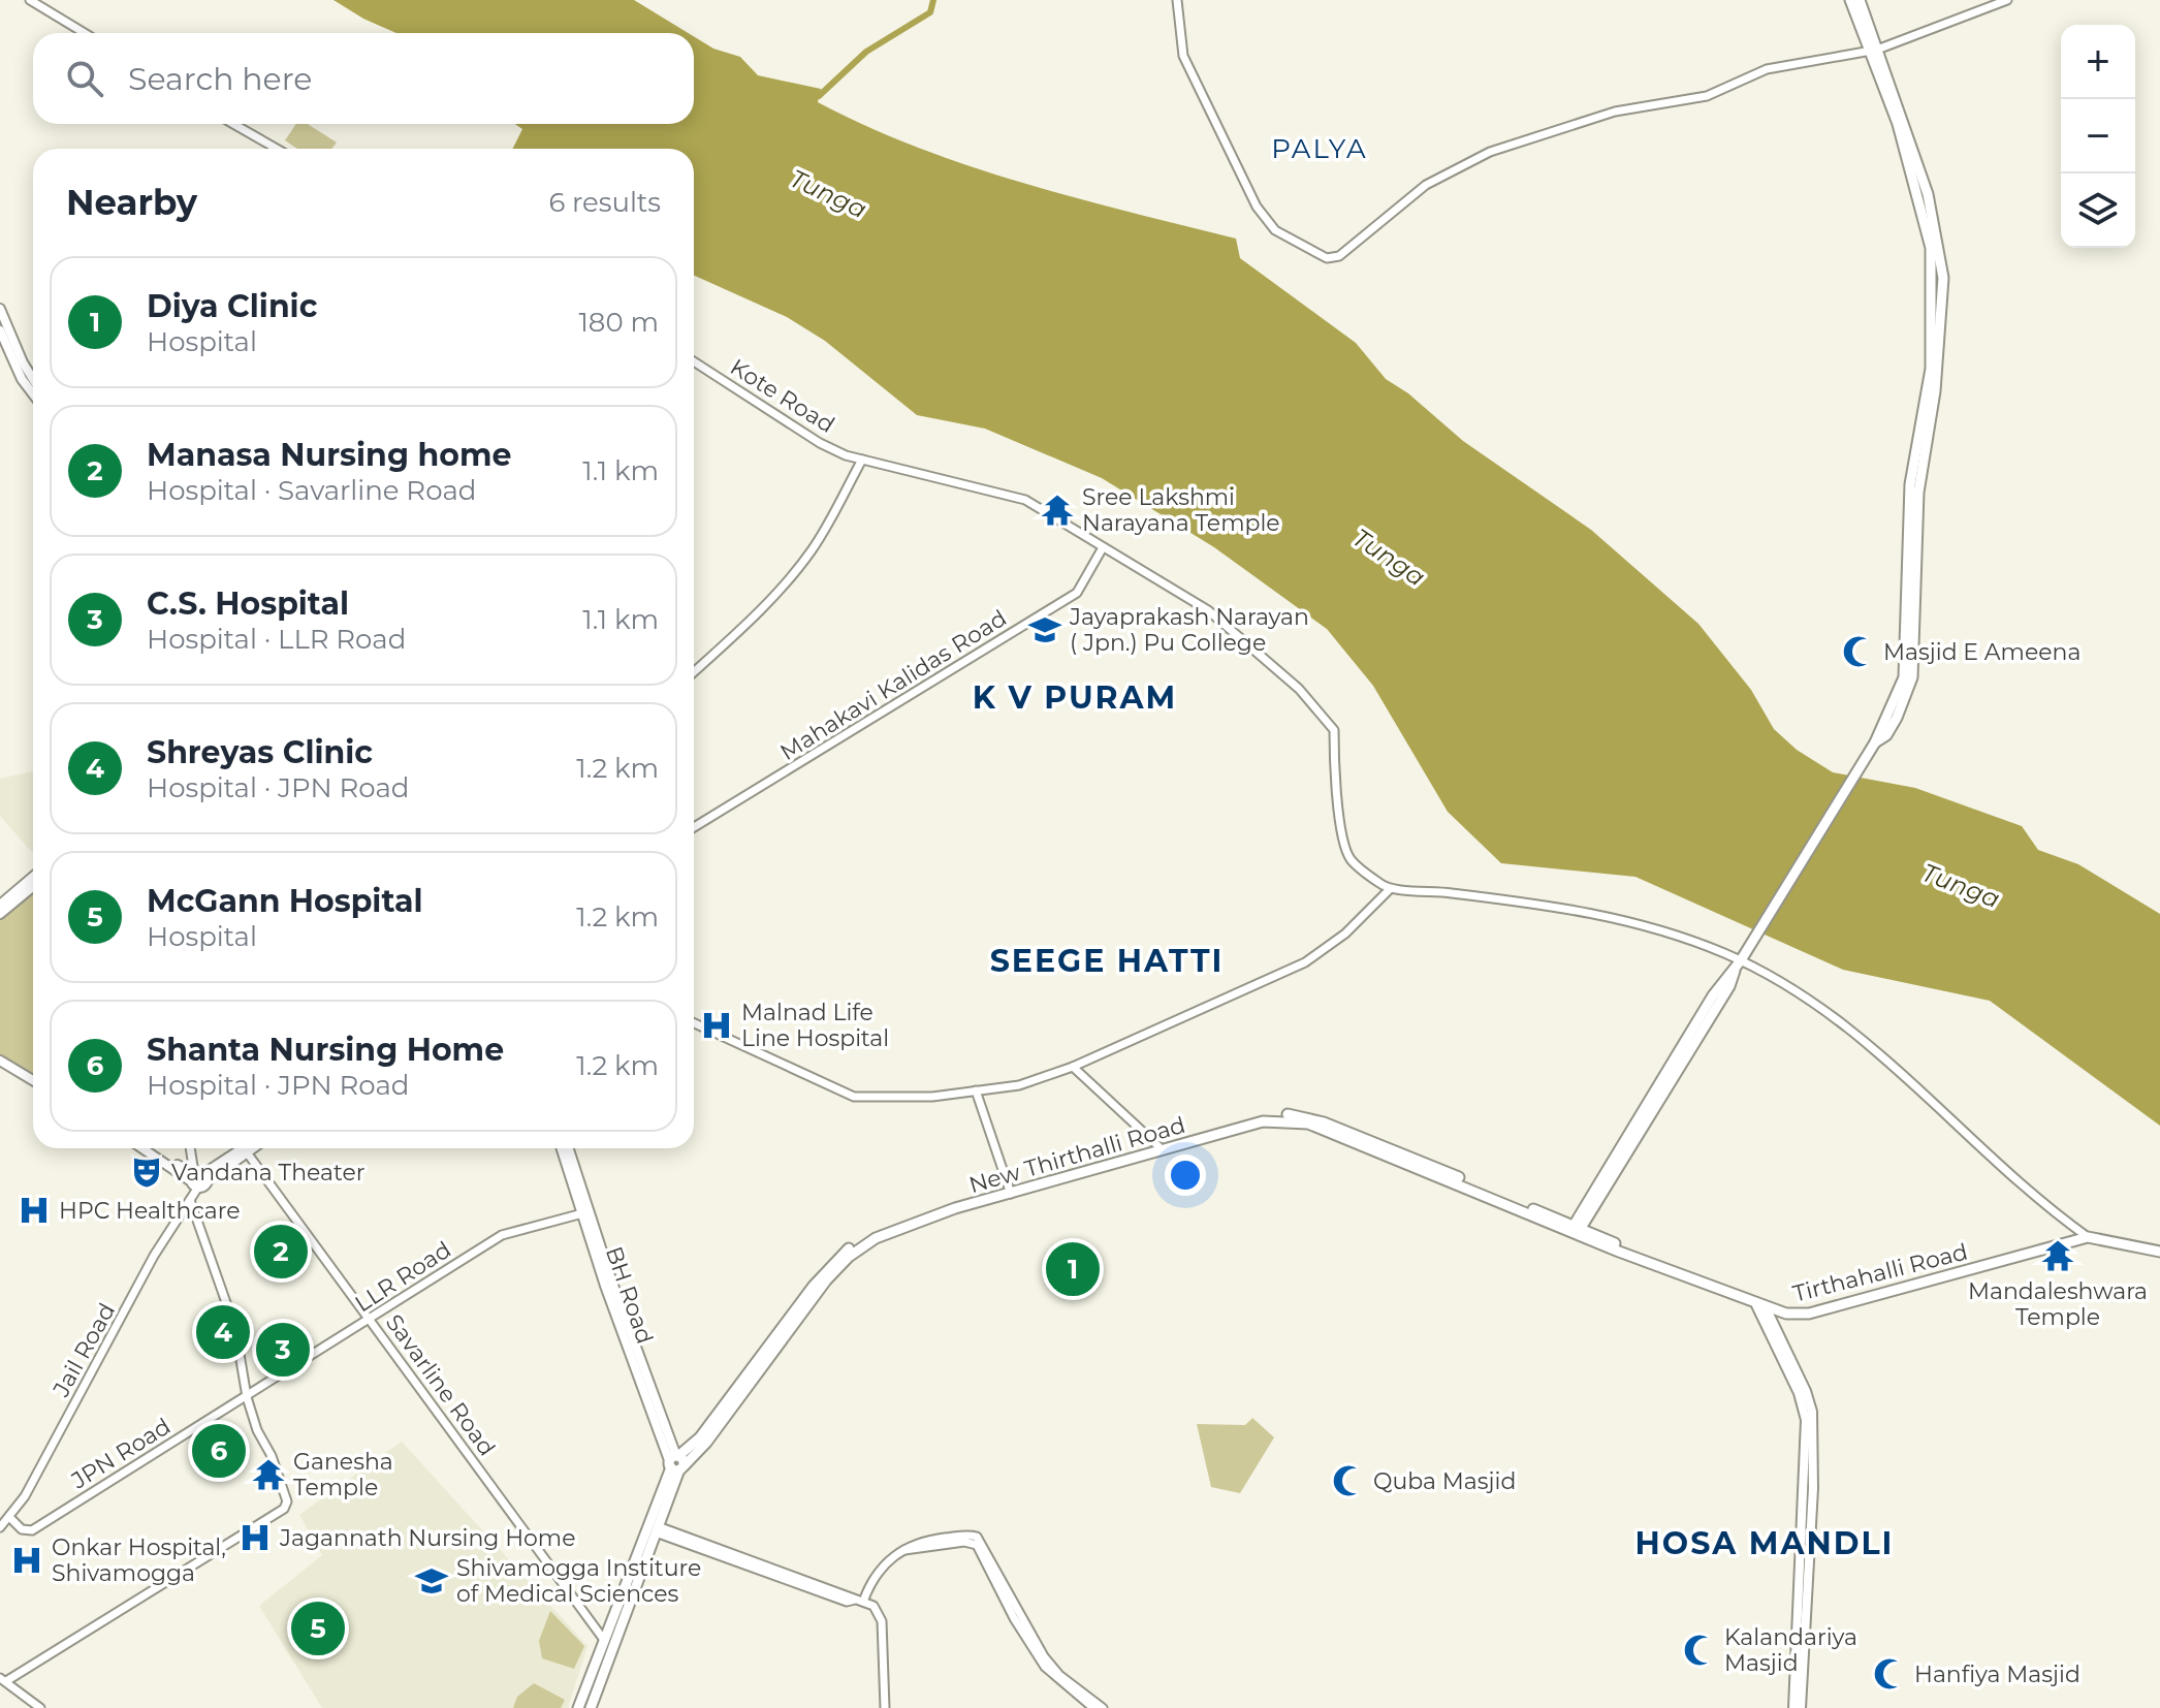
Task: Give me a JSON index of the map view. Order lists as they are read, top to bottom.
{
  "streets": {
    "highway": ["New Thirthalli Road", "Tirthahalli Road"],
    "main road": ["BH Road"],
    "street": [
      "Kote Road",
      "Mahakavi Kalidas Road",
      "LLR Road",
      "Jail Road",
      "Savarline Road",
      "JPN Road"
    ]
  },
  "crossings": [
    ["Kote Road", "Mahakavi Kalidas Road"],
    ["New Thirthalli Road", "Tirthahalli Road"],
    ["New Thirthalli Road", "BH Road"],
    ["LLR Road", "BH Road"],
    ["LLR Road", "Savarline Road"],
    ["LLR Road", "JPN Road"],
    ["Jail Road", "JPN Road"]
  ],
  "districts": [
    "PALYA",
    "K V PURAM",
    "SEEGE HATTI",
    "HOSA MANDLI"
  ],
  "water": ["Tunga"],
  "places": {
    "temple": ["Sree Lakshmi Narayana Temple", "Mandaleshwara Temple", "Ganesha Temple"],
    "school or university": ["Jayaprakash Narayan ( Jpn.) Pu College", "Shivamogga Institure of Medical Sciences"],
    "mosque": [
      "Masjid E Ameena",
      "Quba Masjid",
      "Kalandariya Masjid",
      "Hanfiya Masjid"
    ],
    "hospital": [
      "Malnad Life Line Hospital",
      "HPC Healthcare",
      "Jagannath Nursing Home",
      "Onkar Hospital, Shivamogga"
    ],
    "theatre": ["Vandana Theater"]
  },
  "page": {
    "map_buttons": ["+", "−"],
    "search": "Search here",
    "heading": ["Nearby", "6 results"],
    "list": [
      {
        "mark": "1",
        "name": "Diya Clinic",
        "note": "Hospital",
        "value": "180 m"
      },
      {
        "mark": "2",
        "name": "Manasa Nursing home",
        "note": "Hospital · Savarline Road",
        "value": "1.1 km"
      },
      {
        "mark": "3",
        "name": "C.S. Hospital",
        "note": "Hospital · LLR Road",
        "value": "1.1 km"
      },
      {
        "mark": "4",
        "name": "Shreyas Clinic",
        "note": "Hospital · JPN Road",
        "value": "1.2 km"
      },
      {
        "mark": "5",
        "name": "McGann Hospital",
        "note": "Hospital",
        "value": "1.2 km"
      },
      {
        "mark": "6",
        "name": "Shanta Nursing Home",
        "note": "Hospital · JPN Road",
        "value": "1.2 km"
      }
    ],
    "pins": [
      "2",
      "1",
      "4",
      "3",
      "6",
      "5"
    ]
  }
}
